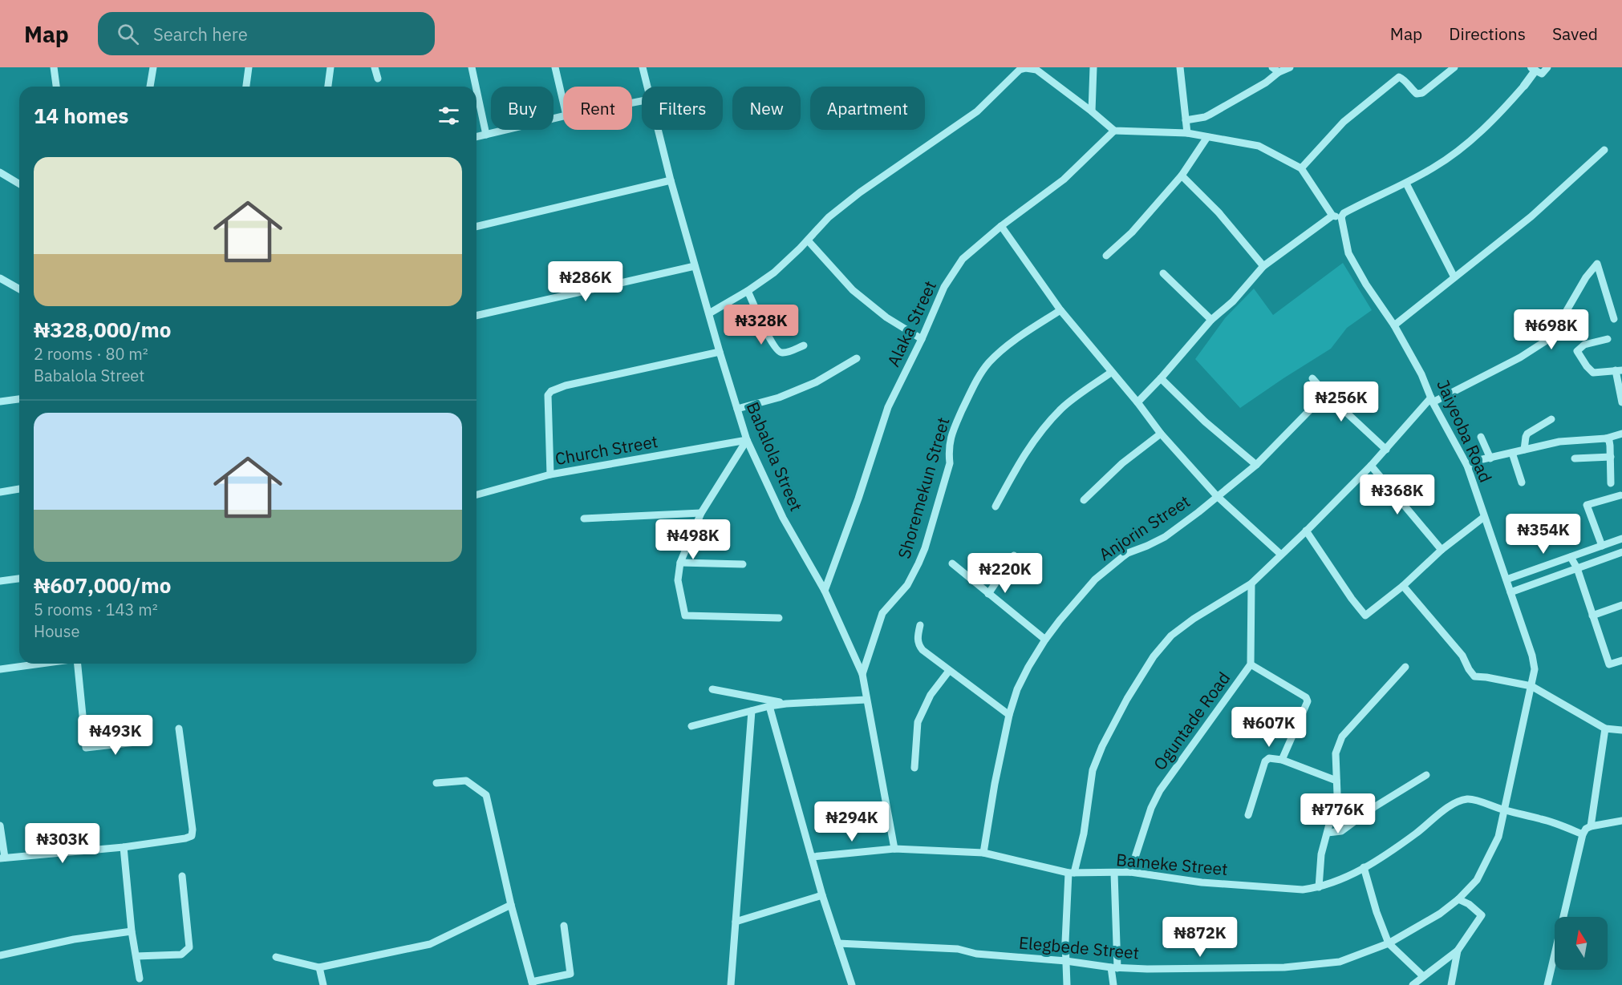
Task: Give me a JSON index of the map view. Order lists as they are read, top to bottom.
{
  "streets": {
    "street": [
      "Alaka Street",
      "Jaiyeoba Road",
      "Church Street",
      "Babalola Street",
      "Shoremekun Street",
      "Anjorin Street",
      "Oguntade Road",
      "Bameke Street",
      "Elegbede Street"
    ]
  },
  "crossings": [
    ["Alaka Street", "Babalola Street"],
    ["Jaiyeoba Road", "Bameke Street"],
    ["Jaiyeoba Road", "Elegbede Street"],
    ["Church Street", "Babalola Street"],
    ["Babalola Street", "Shoremekun Street"],
    ["Babalola Street", "Bameke Street"],
    ["Anjorin Street", "Bameke Street"],
    ["Oguntade Road", "Bameke Street"],
    ["Bameke Street", "Elegbede Street"]
  ],
  "north": "top",
  "page": {
    "header": "Map",
    "search": "Search here",
    "nav": ["Map", "Directions", "Saved"],
    "chip": [
      "Buy",
      "Rent",
      "Filters",
      "New",
      "Apartment"
    ],
    "heading": "14 homes",
    "list": [
      {
        "name": "₦328,000/mo",
        "note": "2 rooms · 80 m² · Babalola Street"
      },
      {
        "name": "₦607,000/mo",
        "note": "5 rooms · 143 m² · House"
      }
    ],
    "price": [
      "₦286K",
      "₦328K",
      "₦698K",
      "₦256K",
      "₦368K",
      "₦354K",
      "₦498K",
      "₦220K",
      "₦607K",
      "₦493K",
      "₦776K",
      "₦294K",
      "₦303K",
      "₦872K"
    ]
  }
}
